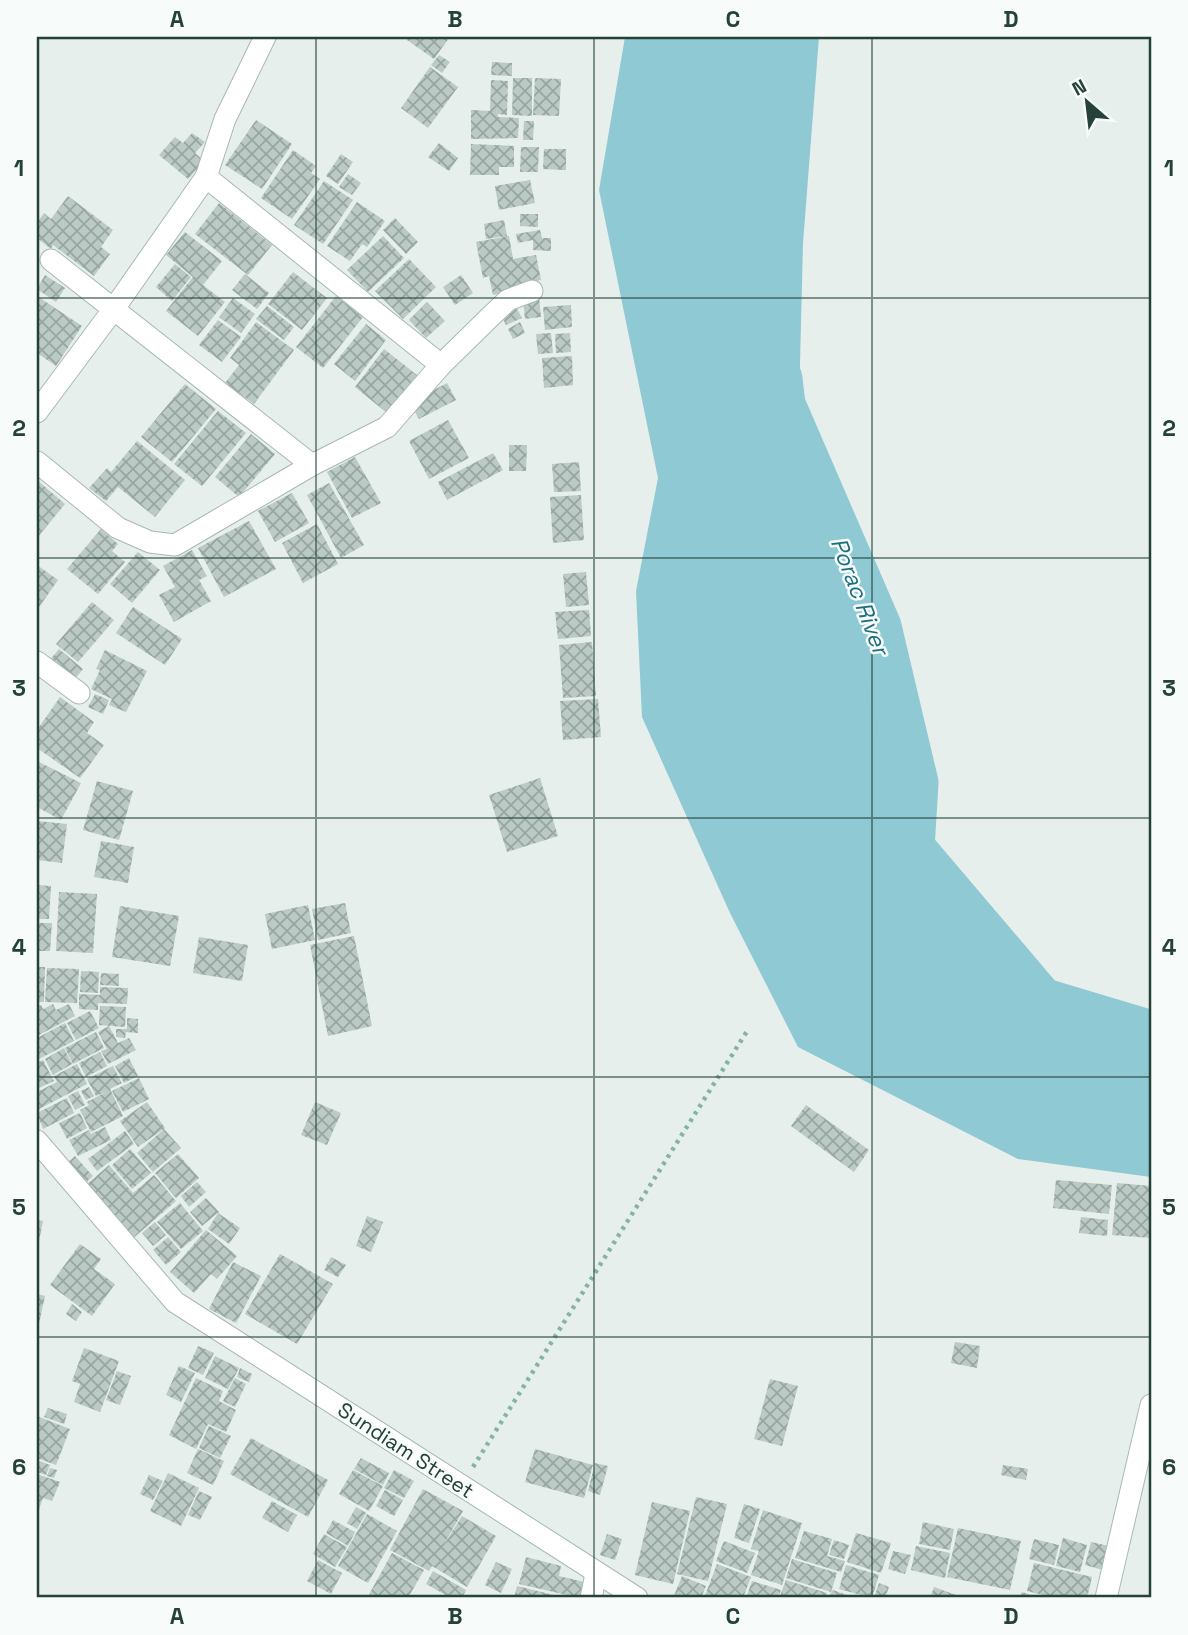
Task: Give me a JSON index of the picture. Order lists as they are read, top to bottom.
{
  "streets": {
    "street": ["Sundiam Street"]
  },
  "water": ["Porac River"],
  "north": "top left",
  "grid": {
    "columns": [
      "A",
      "B",
      "C",
      "D"
    ],
    "rows": [
      "1",
      "2",
      "3",
      "4",
      "5",
      "6"
    ]
  }
}
